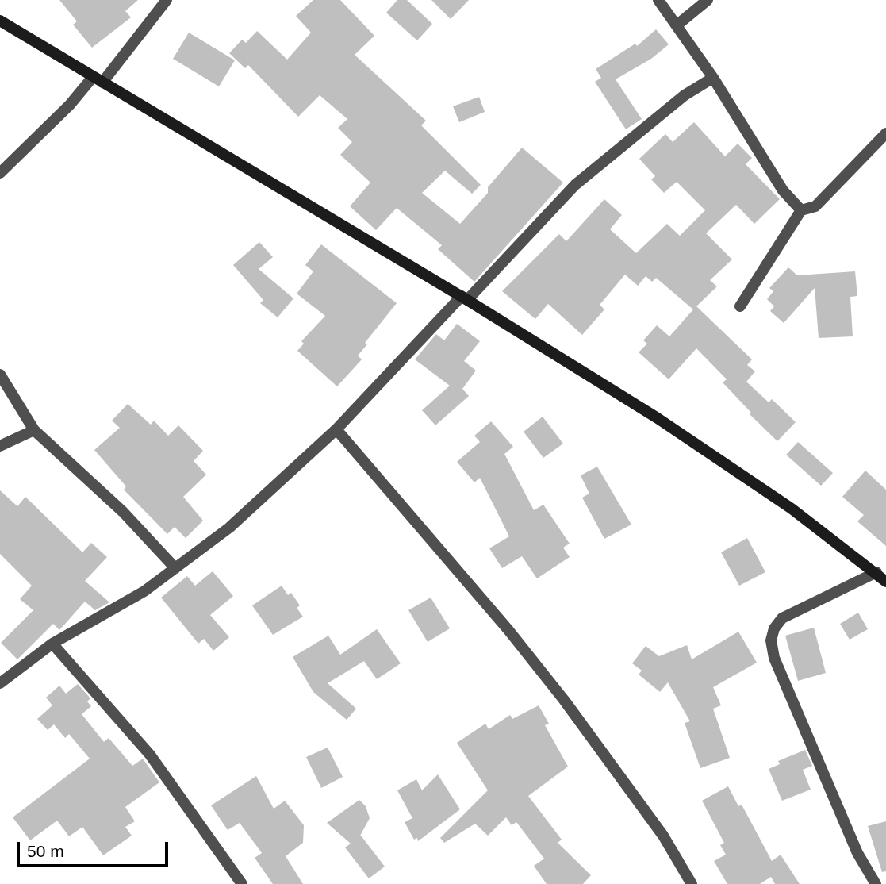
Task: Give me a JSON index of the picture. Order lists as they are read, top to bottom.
{
  "scale_bar": "50 m"
}
